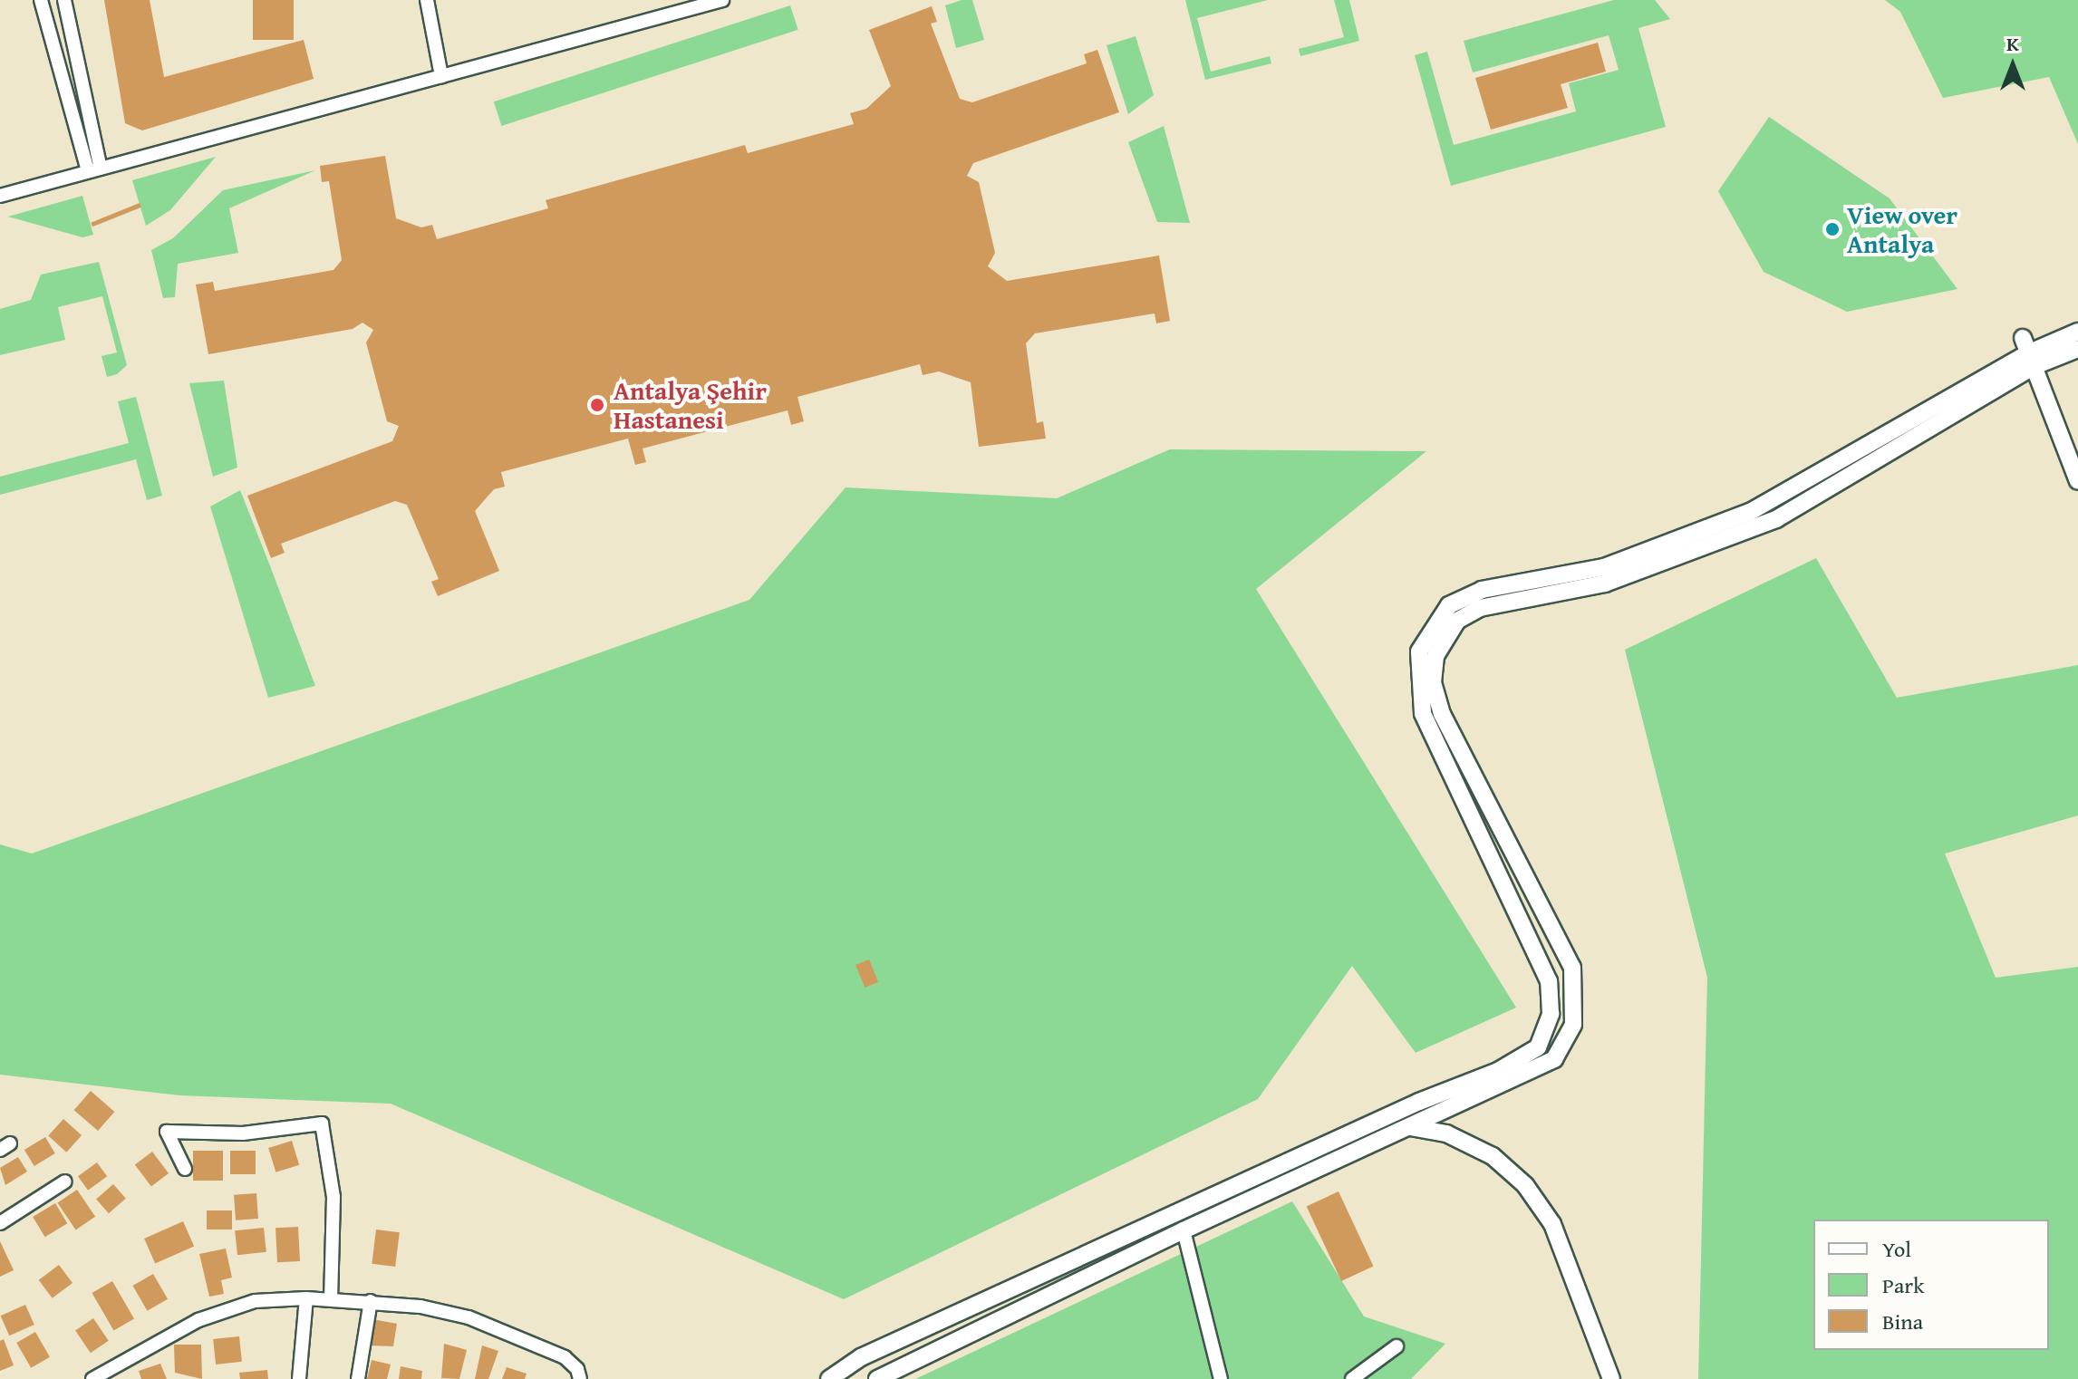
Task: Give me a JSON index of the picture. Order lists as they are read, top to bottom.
{
  "places": ["View over Antalya", "Antalya Şehir Hastanesi"],
  "legend": ["Yol", "Park", "Bina"],
  "north": "top"
}
